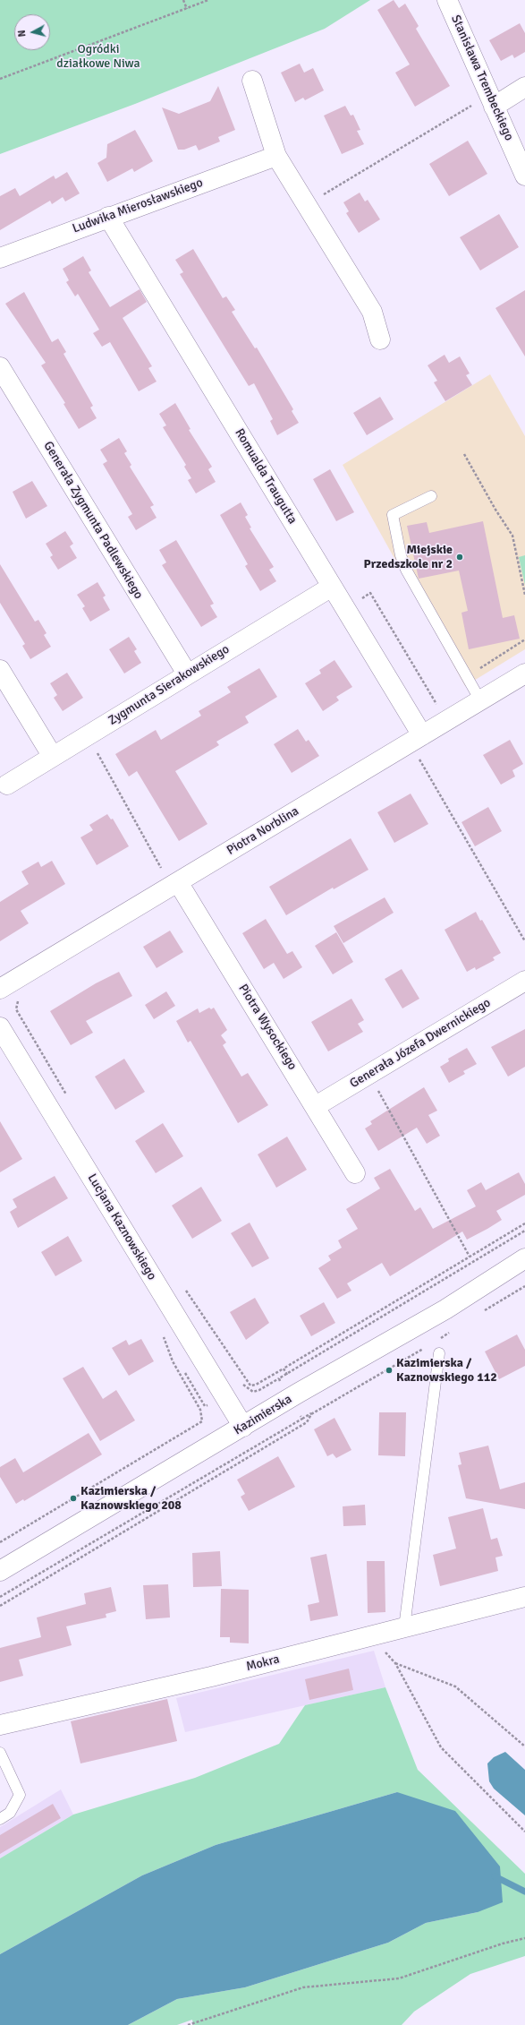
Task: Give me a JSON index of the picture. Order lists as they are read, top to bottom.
{
  "streets": {
    "street": [
      "Stanisława Trembeckiego",
      "Ludwika Mierosławskiego",
      "Romualda Traugutta",
      "Generała Zygmunta Padlewskiego",
      "Zygmunta Sierakowskiego",
      "Piotra Norblina",
      "Piotra Wysockiego",
      "Generała Józefa Dwernickiego",
      "Lucjana Kaznowskiego",
      "Kazimierska",
      "Mokra"
    ]
  },
  "crossings": [
    ["Ludwika Mierosławskiego", "Romualda Traugutta"],
    ["Romualda Traugutta", "Zygmunta Sierakowskiego"],
    ["Romualda Traugutta", "Piotra Norblina"],
    ["Generała Zygmunta Padlewskiego", "Zygmunta Sierakowskiego"],
    ["Piotra Norblina", "Piotra Wysockiego"],
    ["Piotra Wysockiego", "Generała Józefa Dwernickiego"],
    ["Lucjana Kaznowskiego", "Kazimierska"]
  ],
  "parks": ["Ogródki działkowe Niwa"],
  "places": ["Miejskie Przedszkole nr 2", "Kazimierska / Kaznowskiego 112", "Kazimierska / Kaznowskiego 208"],
  "north": "left"
}
